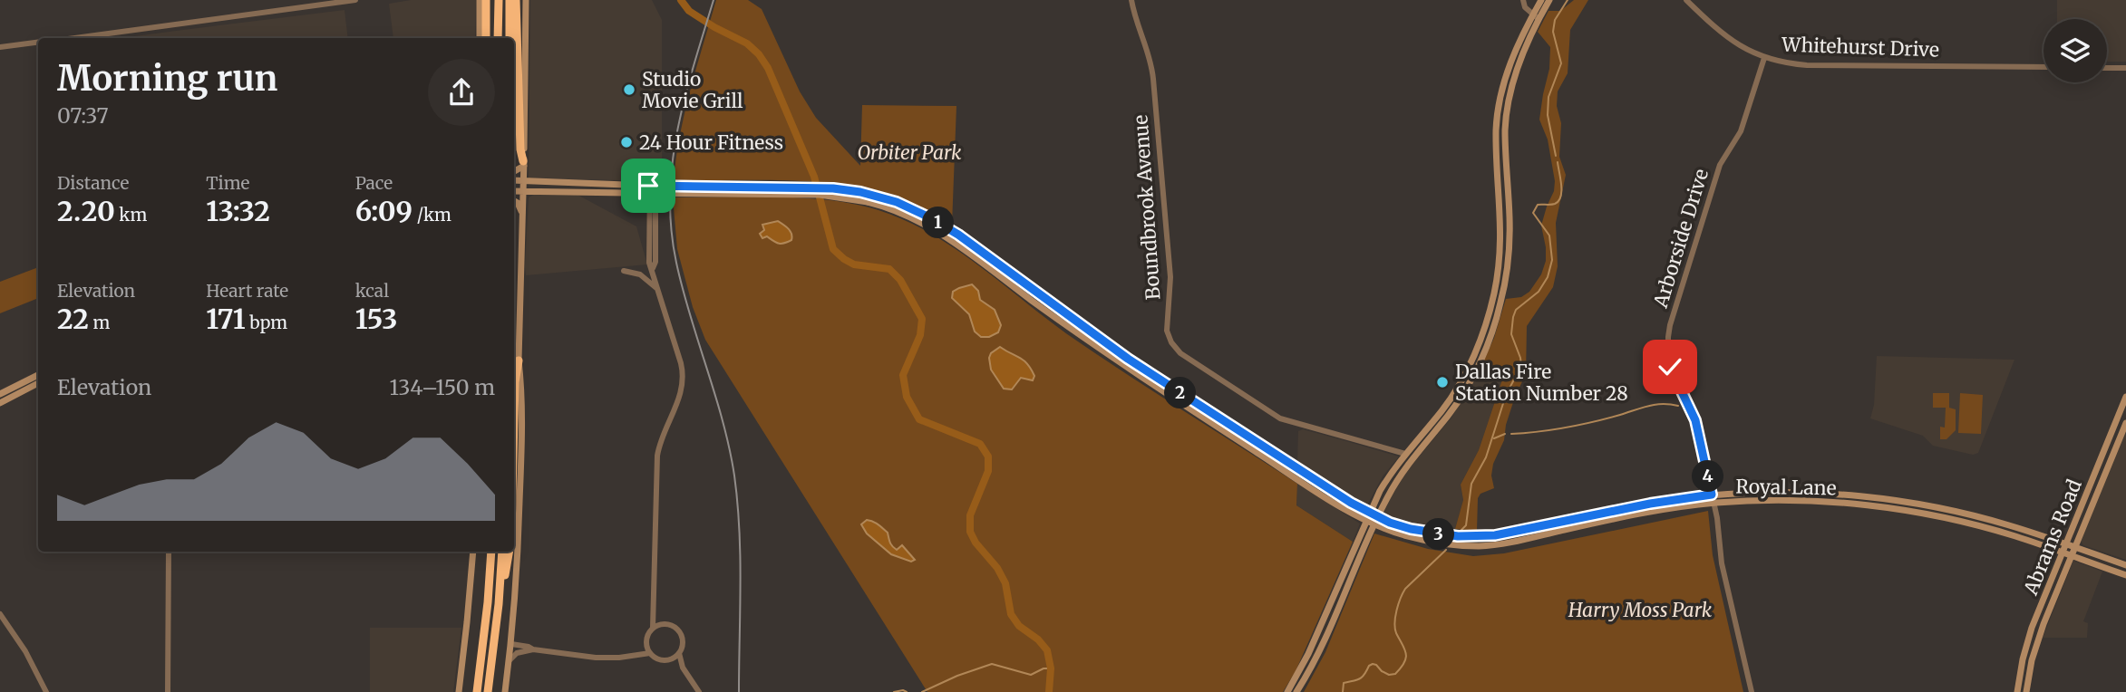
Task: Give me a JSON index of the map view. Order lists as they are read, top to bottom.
{
  "streets": {
    "main road": ["Royal Lane", "Abrams Road"],
    "street": ["Whitehurst Drive", "Boundbrook Avenue", "Arborside Drive"]
  },
  "crossings": [
    ["Whitehurst Drive", "Arborside Drive"],
    ["Arborside Drive", "Royal Lane"],
    ["Royal Lane", "Abrams Road"]
  ],
  "parks": ["Orbiter Park", "Harry Moss Park"],
  "places": ["Studio Movie Grill", "24 Hour Fitness", "Dallas Fire Station Number 28"],
  "page": {
    "heading": ["Morning run", "07:37"],
    "stats": [
      ["Distance", "2.20 km"],
      ["Time", "13:32"],
      ["Pace", "6:09 /km"],
      ["Elevation", "22 m"],
      ["Heart rate", "171 bpm"],
      ["kcal", "153"]
    ],
    "pins": [
      "1",
      "2",
      "4",
      "3"
    ],
    "chart": ["Elevation", "134–150 m"]
  }
}
